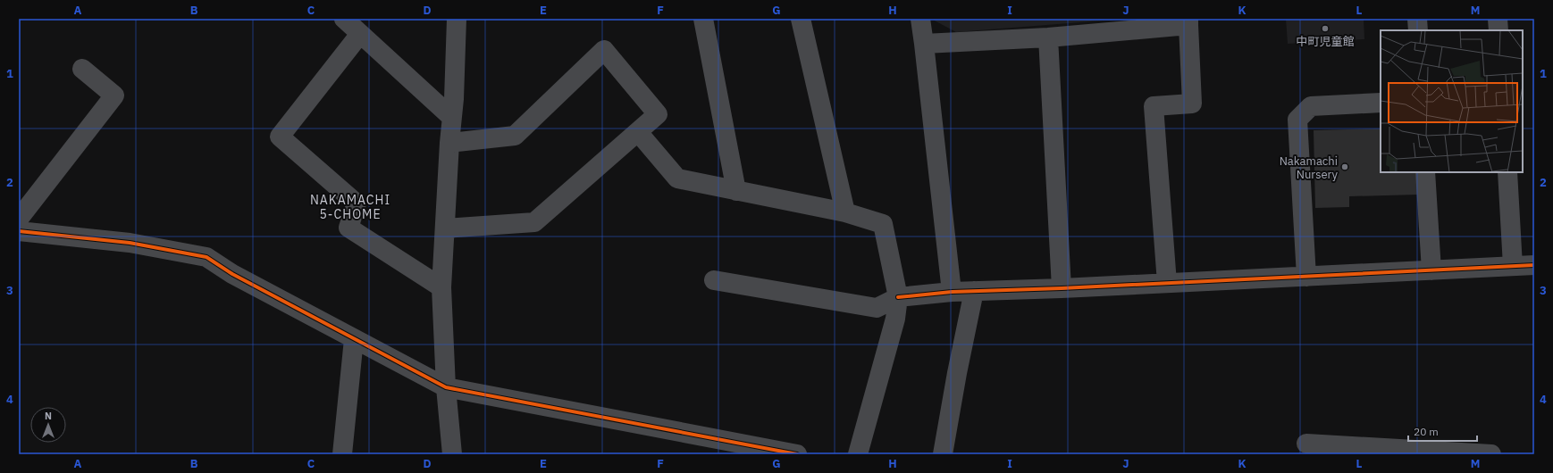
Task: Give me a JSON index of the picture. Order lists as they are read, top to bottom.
{
  "districts": ["NAKAMACHI 5-CHOME"],
  "places": ["中町児童館", "Nakamachi Nursery"],
  "scale_bar": "20 m",
  "north": "top",
  "grid": {
    "columns": [
      "A",
      "B",
      "C",
      "D",
      "E",
      "F",
      "G",
      "H",
      "I",
      "J",
      "K",
      "L",
      "M"
    ],
    "rows": [
      "1",
      "2",
      "3",
      "4"
    ]
  }
}
